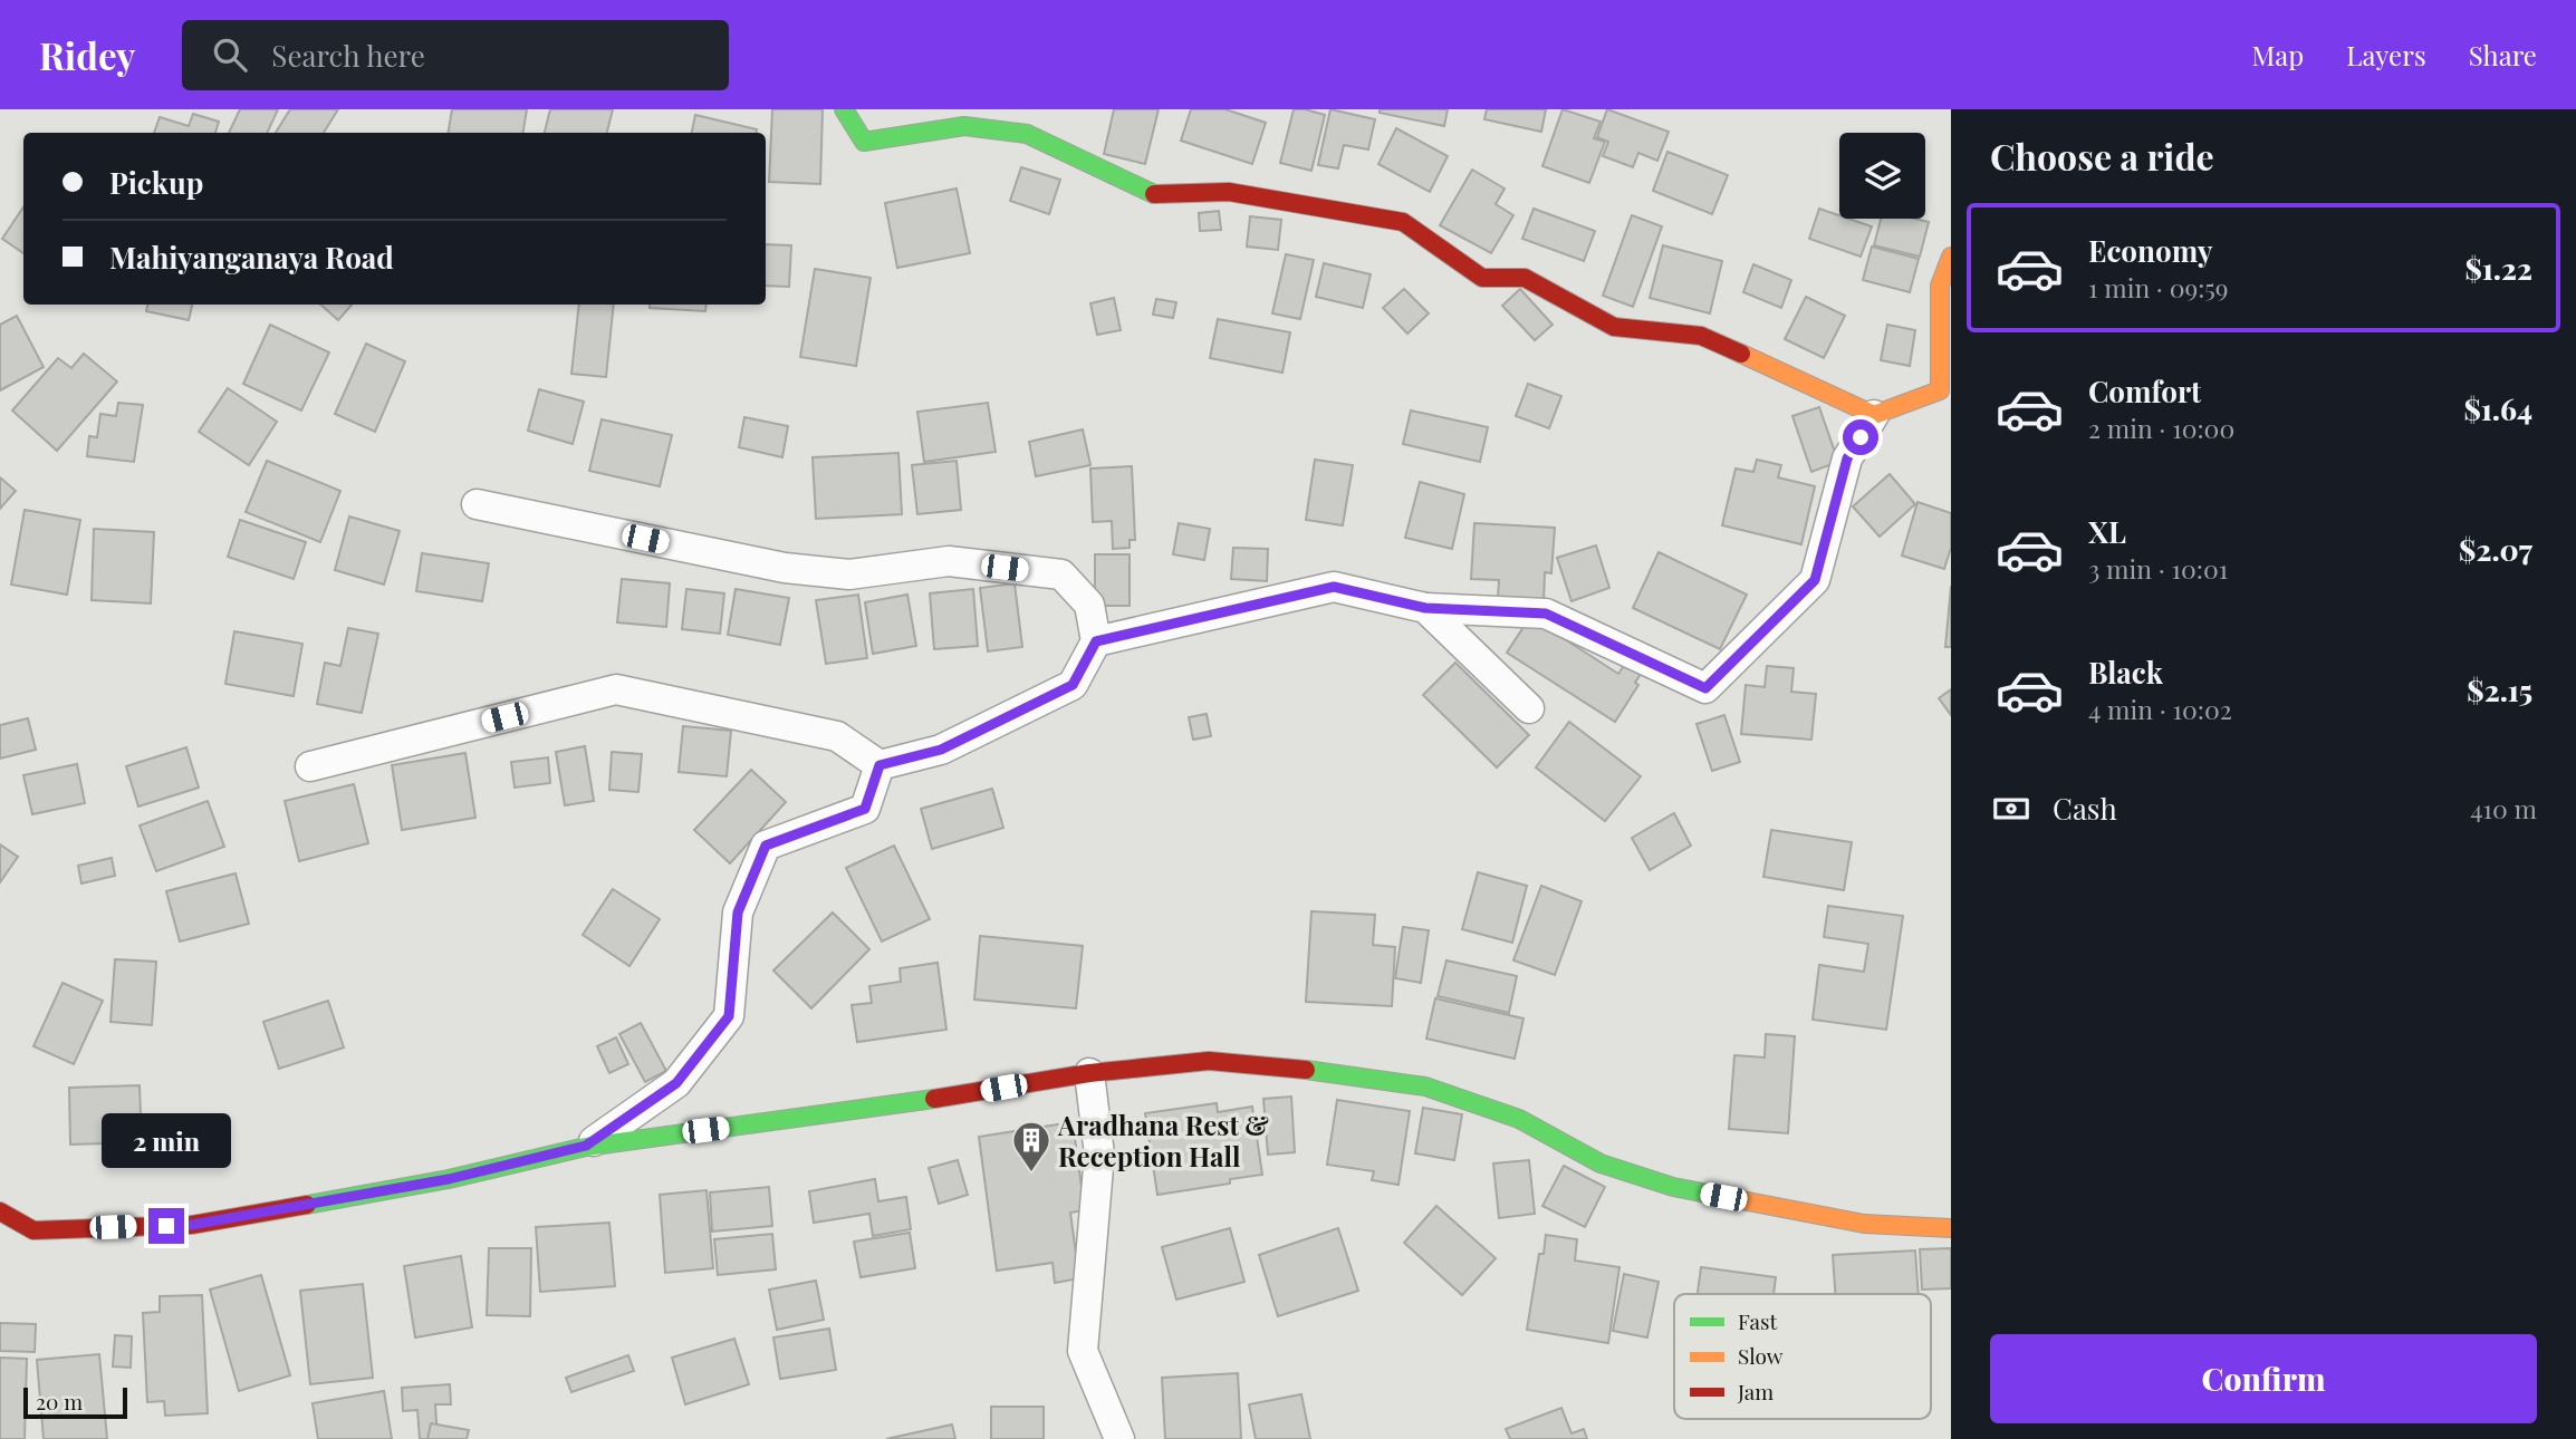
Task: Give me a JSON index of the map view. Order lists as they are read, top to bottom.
{
  "places": {
    "building": ["Aradhana Rest & Reception Hall"]
  },
  "legend": ["Fast", "Slow", "Jam"],
  "scale_bar": "20 m",
  "page": {
    "header": "Ridey",
    "search": "Search here",
    "nav": ["Map", "Layers", "Share"],
    "heading": "Choose a ride",
    "banner": ["Pickup", "Mahiyanganaya Road"],
    "list": [
      {
        "name": "Economy",
        "note": "1 min · 09:59",
        "value": "$1.22"
      },
      {
        "name": "Comfort",
        "note": "2 min · 10:00",
        "value": "$1.64"
      },
      {
        "name": "XL",
        "note": "3 min · 10:01",
        "value": "$2.07"
      },
      {
        "name": "Black",
        "note": "4 min · 10:02",
        "value": "$2.15"
      }
    ],
    "pay": ["Cash", "410 m"],
    "bubble": "2 min",
    "buttons": "Confirm",
    "scale": "20 m"
  }
}
